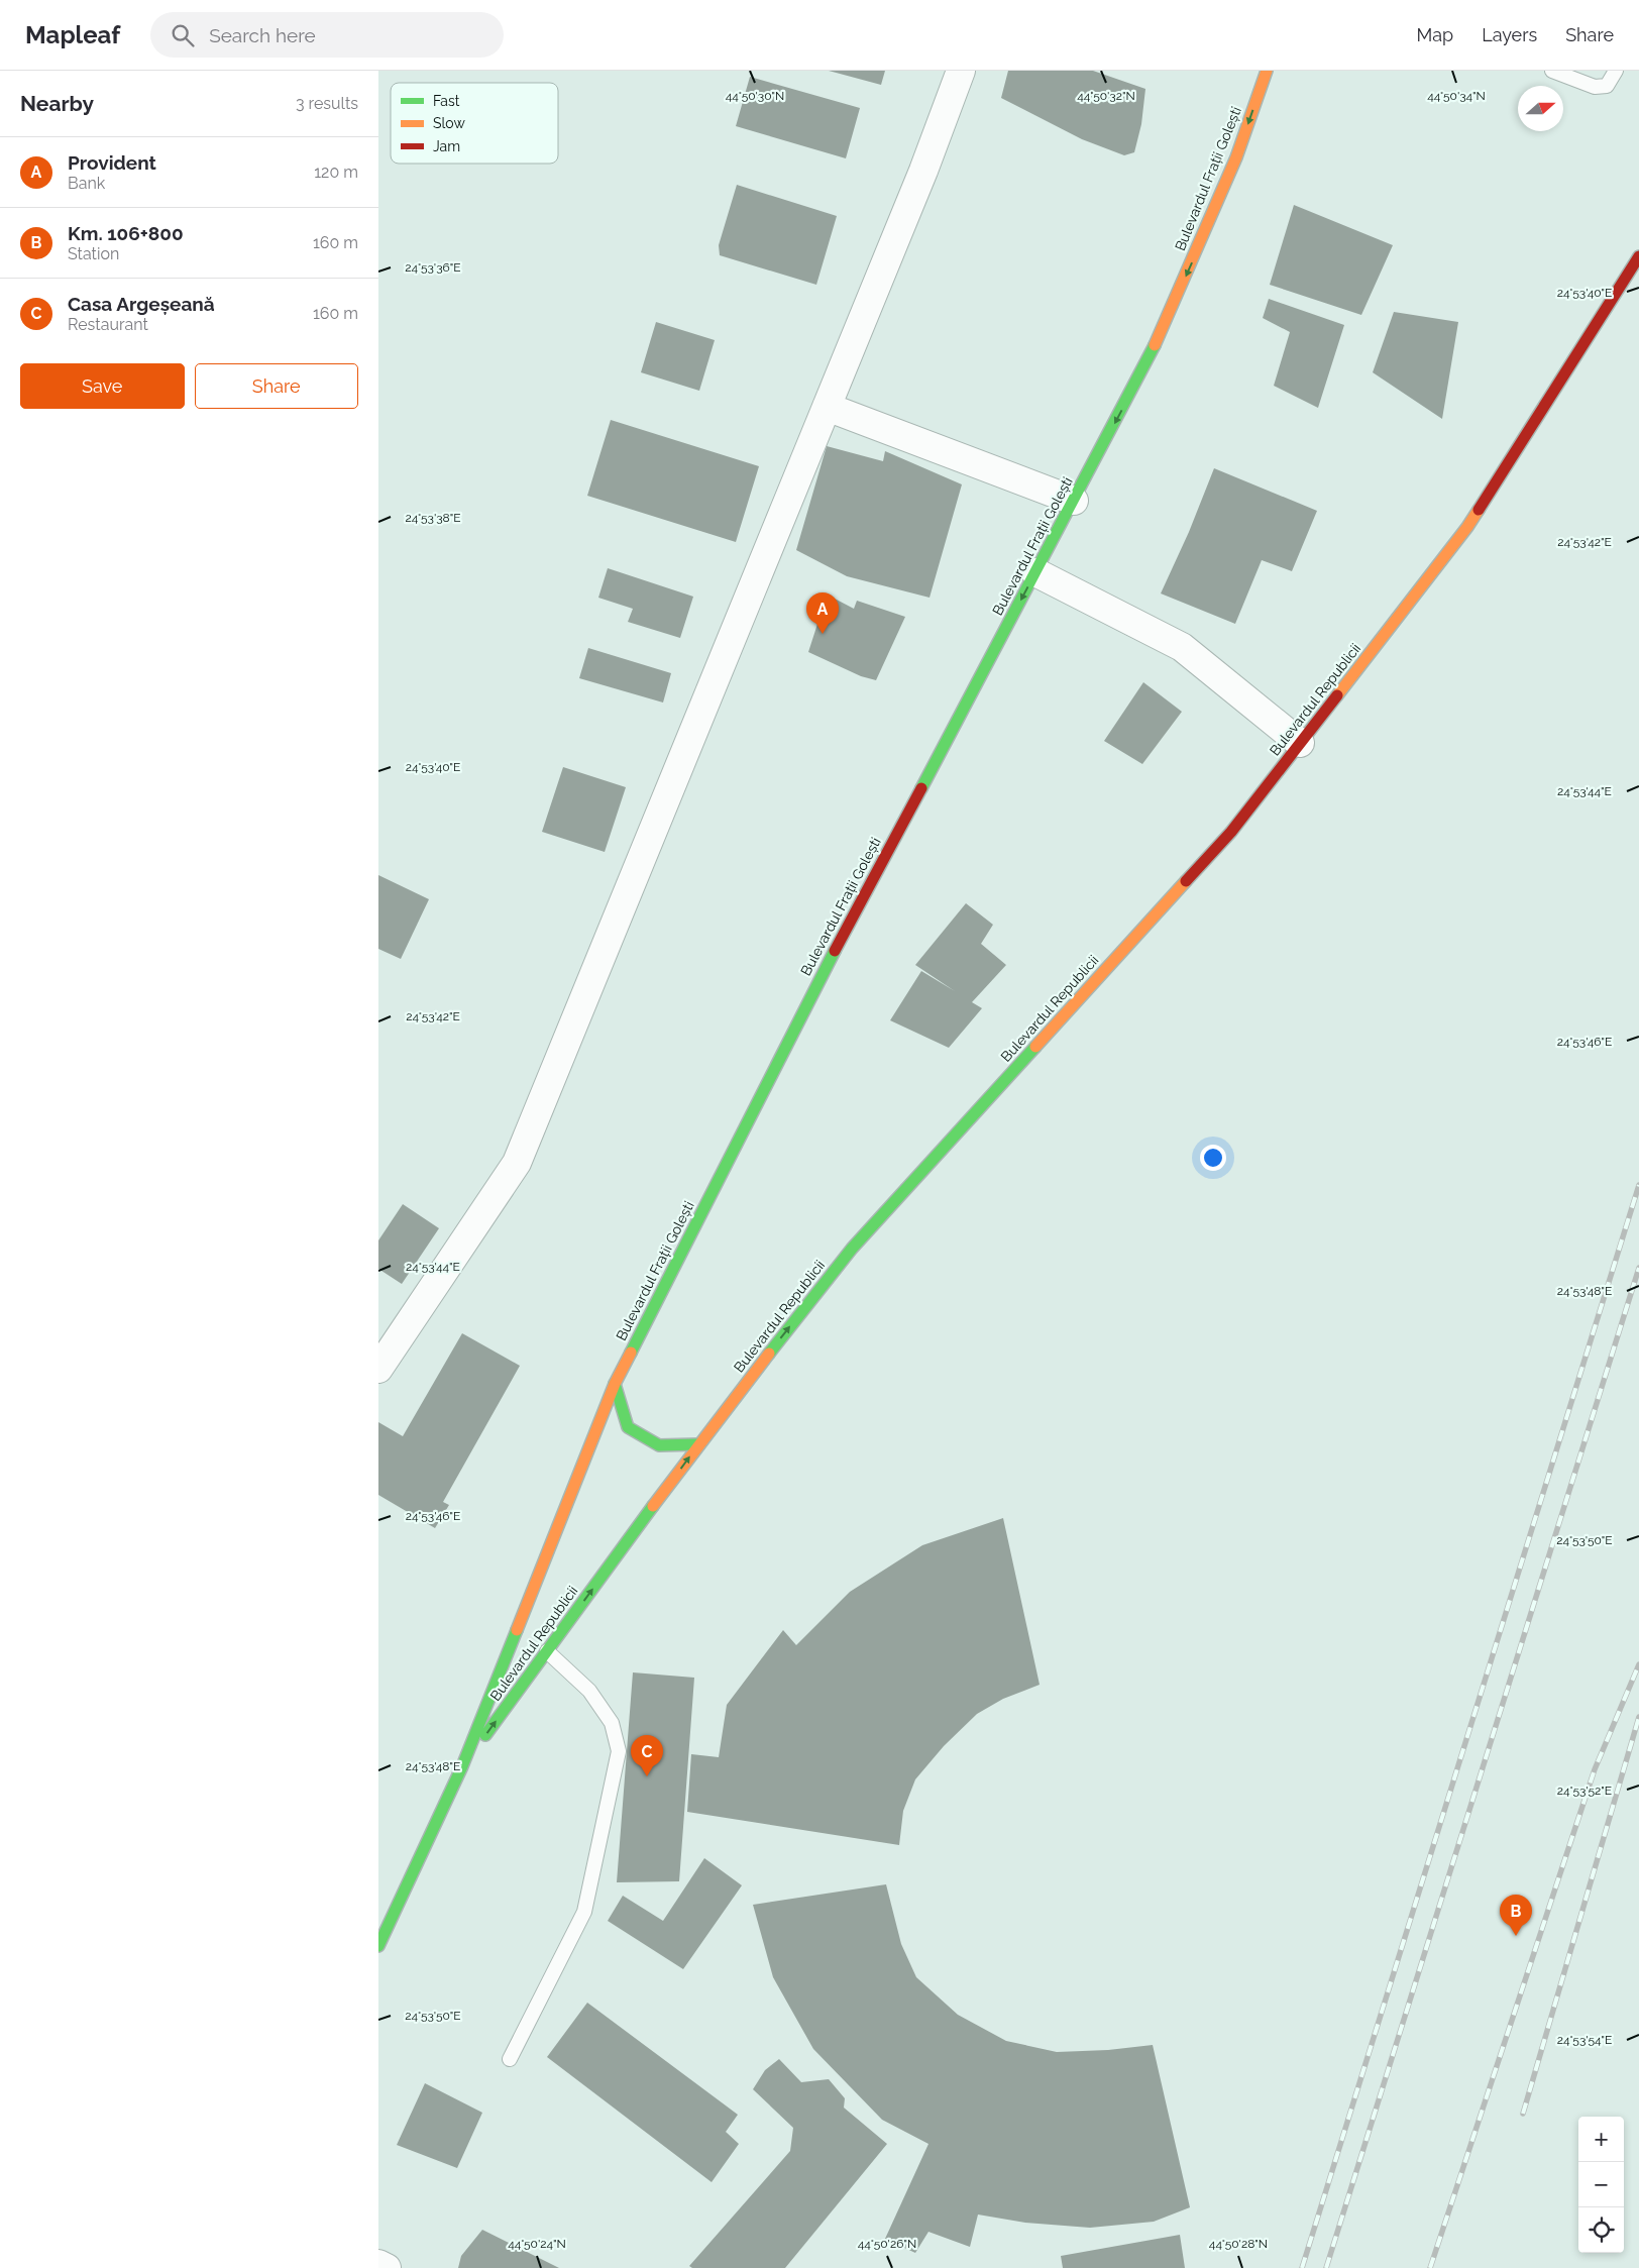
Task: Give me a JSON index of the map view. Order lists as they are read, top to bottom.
{
  "streets": {
    "main road": ["Bulevardul Frații Golești", "Bulevardul Republicii"]
  },
  "crossings": [
    ["Bulevardul Frații Golești", "Bulevardul Republicii"]
  ],
  "one_way": ["Bulevardul Frații Golești", "Bulevardul Republicii"],
  "legend": ["Fast", "Slow", "Jam"],
  "north": "right",
  "page": {
    "header": "Mapleaf",
    "search": "Search here",
    "nav": ["Map", "Layers", "Share"],
    "heading": ["Nearby", "3 results"],
    "list": [
      {
        "mark": "A",
        "name": "Provident",
        "note": "Bank",
        "value": "120 m"
      },
      {
        "mark": "B",
        "name": "Km. 106+800",
        "note": "Station",
        "value": "160 m"
      },
      {
        "mark": "C",
        "name": "Casa Argeșeană",
        "note": "Restaurant",
        "value": "160 m"
      }
    ],
    "buttons": ["Save", "Share"],
    "pins": ["A", "C", "B"],
    "map_buttons": ["+", "−"]
  },
  "coordinates": [
    "44°50'30\"N",
    "44°50'32\"N",
    "44°50'34\"N",
    "24°53'36\"E",
    "24°53'40\"E",
    "24°53'38\"E",
    "24°53'42\"E",
    "24°53'44\"E",
    "24°53'46\"E",
    "24°53'48\"E",
    "24°53'50\"E",
    "24°53'52\"E",
    "24°53'54\"E",
    "44°50'24\"N",
    "44°50'26\"N",
    "44°50'28\"N"
  ]
}
